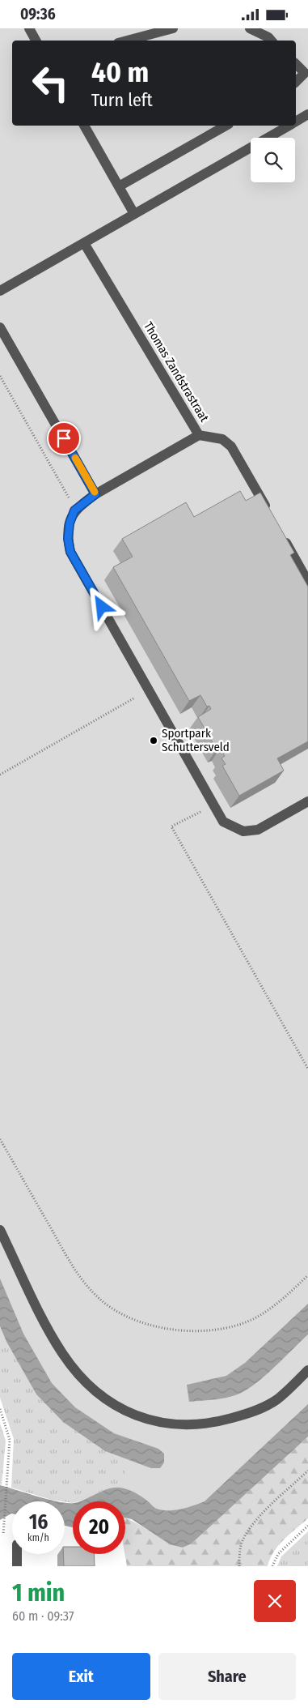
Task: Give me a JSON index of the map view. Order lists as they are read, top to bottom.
{
  "streets": {
    "street": ["Thomas Zandstrastraat"]
  },
  "places": ["Sportpark Schuttersveld"],
  "page": {
    "status": "09:36",
    "turn": ["40 m", "Turn left"],
    "speed": "16 km/h",
    "limit": "20",
    "heading": ["1 min", "60 m · 09:37"],
    "buttons": ["Exit", "Share"]
  }
}
